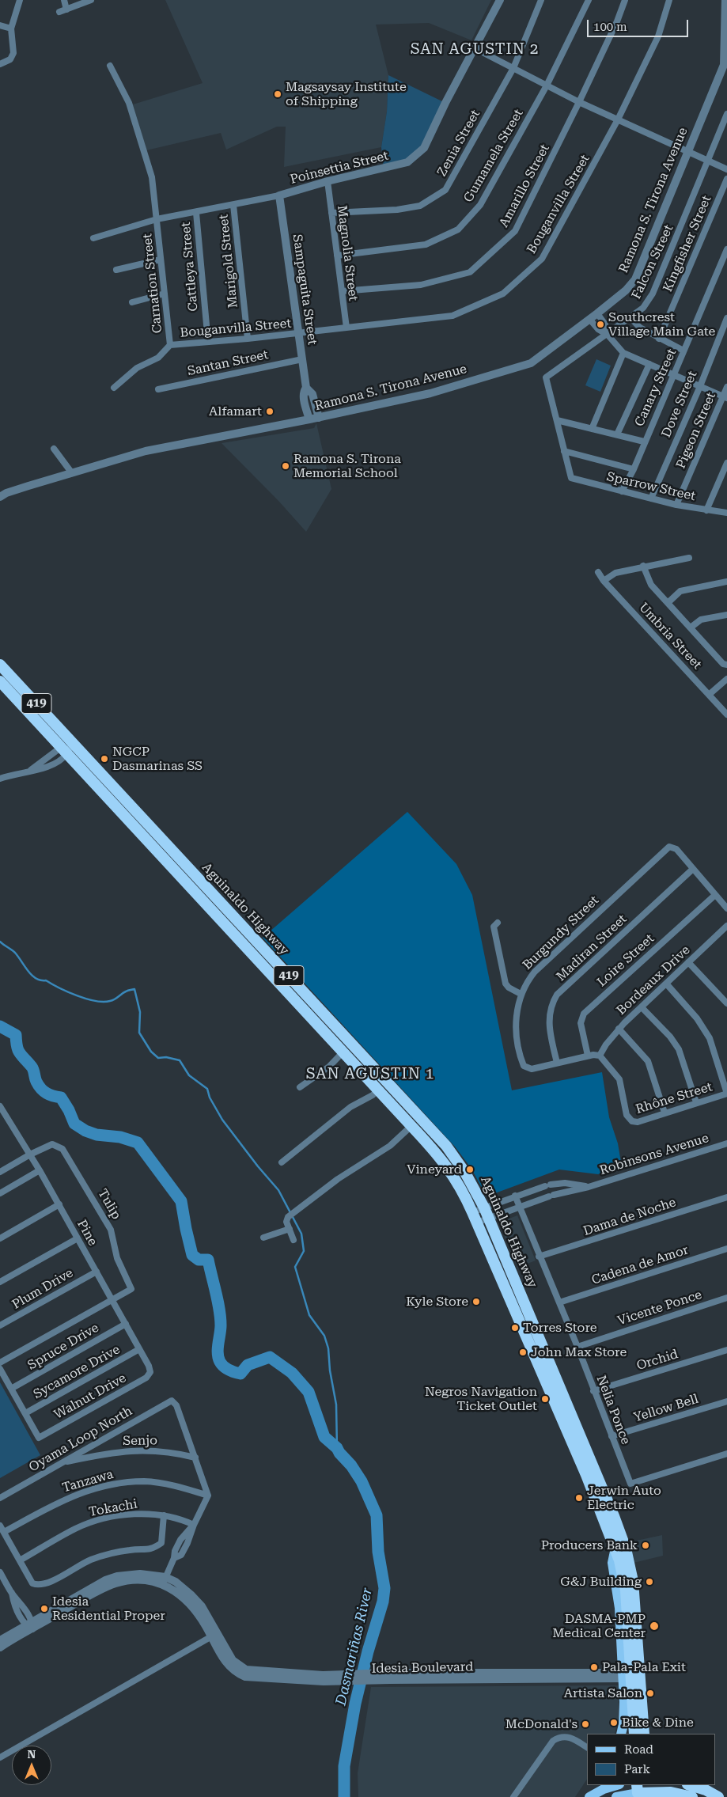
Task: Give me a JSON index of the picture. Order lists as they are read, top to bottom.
{
  "streets": {
    "highway": ["419", "Aguinaldo Highway"],
    "street": [
      "Zenia Street",
      "Gumamela Street",
      "Poinsettia Street",
      "Amarillo Street",
      "Ramona S. Tirona Avenue",
      "Bouganvilla Street",
      "Kingfisher Street",
      "Magnolia Street",
      "Marigold Street",
      "Falcon Street",
      "Cattleya Street",
      "Carnation Street",
      "Sampaguita Street",
      "Santan Street",
      "Canary Street",
      "Dove Street",
      "Pigeon Street",
      "Sparrow Street",
      "Umbria Street",
      "Burgundy Street",
      "Madiran Street",
      "Loire Street",
      "Bordeaux Drive",
      "Rhône Street",
      "Robinsons Avenue",
      "Tulip",
      "Dama de Noche",
      "Pine",
      "Cadena de Amor",
      "Plum Drive",
      "Vicente Ponce",
      "Spruce Drive",
      "Orchid",
      "Sycamore Drive",
      "Walnut Drive",
      "Yellow Bell",
      "Nelia Ponce",
      "Oyama Loop North",
      "Senjo",
      "Tanzawa",
      "Tokachi",
      "Idesia Boulevard"
    ]
  },
  "crossings": [
    ["Zenia Street", "Magnolia Street"],
    ["Gumamela Street", "Magnolia Street"],
    ["Poinsettia Street", "Magnolia Street"],
    ["Poinsettia Street", "Marigold Street"],
    ["Poinsettia Street", "Cattleya Street"],
    ["Poinsettia Street", "Carnation Street"],
    ["Poinsettia Street", "Sampaguita Street"],
    ["Amarillo Street", "Magnolia Street"],
    ["Ramona S. Tirona Avenue", "Sampaguita Street"],
    ["Bouganvilla Street", "Magnolia Street"],
    ["Bouganvilla Street", "Marigold Street"],
    ["Bouganvilla Street", "Cattleya Street"],
    ["Bouganvilla Street", "Carnation Street"],
    ["Bouganvilla Street", "Sampaguita Street"],
    ["Sampaguita Street", "Santan Street"],
    ["Canary Street", "Sparrow Street"],
    ["Dove Street", "Sparrow Street"],
    ["Pigeon Street", "Sparrow Street"],
    ["Aguinaldo Highway", "Robinsons Avenue"],
    ["Aguinaldo Highway", "Idesia Boulevard"],
    ["Burgundy Street", "Madiran Street"],
    ["Burgundy Street", "Loire Street"],
    ["Burgundy Street", "Bordeaux Drive"],
    ["Burgundy Street", "Rhône Street"],
    ["Bordeaux Drive", "Rhône Street"],
    ["Robinsons Avenue", "Nelia Ponce"],
    ["Tulip", "Pine"],
    ["Dama de Noche", "Nelia Ponce"],
    ["Pine", "Plum Drive"],
    ["Pine", "Spruce Drive"],
    ["Pine", "Sycamore Drive"],
    ["Pine", "Walnut Drive"],
    ["Cadena de Amor", "Nelia Ponce"],
    ["Vicente Ponce", "Nelia Ponce"],
    ["Orchid", "Nelia Ponce"],
    ["Sycamore Drive", "Walnut Drive"],
    ["Yellow Bell", "Nelia Ponce"],
    ["Oyama Loop North", "Senjo"]
  ],
  "districts": ["SAN AGUSTIN 2", "SAN AGUSTIN 1"],
  "water": ["Dasmariñas River"],
  "places": [
    "Magsaysay Institute of Shipping",
    "Southcrest Village Main Gate",
    "Alfamart",
    "Ramona S. Tirona Memorial School",
    "NGCP Dasmarinas SS",
    "Vineyard",
    "Kyle Store",
    "Torres Store",
    "John Max Store",
    "Negros Navigation Ticket Outlet",
    "Jerwin Auto Electric",
    "Producers Bank",
    "G&J Building",
    "Idesia Residential Proper",
    "DASMA-PMP Medical Center",
    "Pala-Pala Exit",
    "Artista Salon",
    "Bike & Dine",
    "McDonald's"
  ],
  "legend": ["Road", "Park"],
  "scale_bar": "100 m",
  "north": "top"
}
